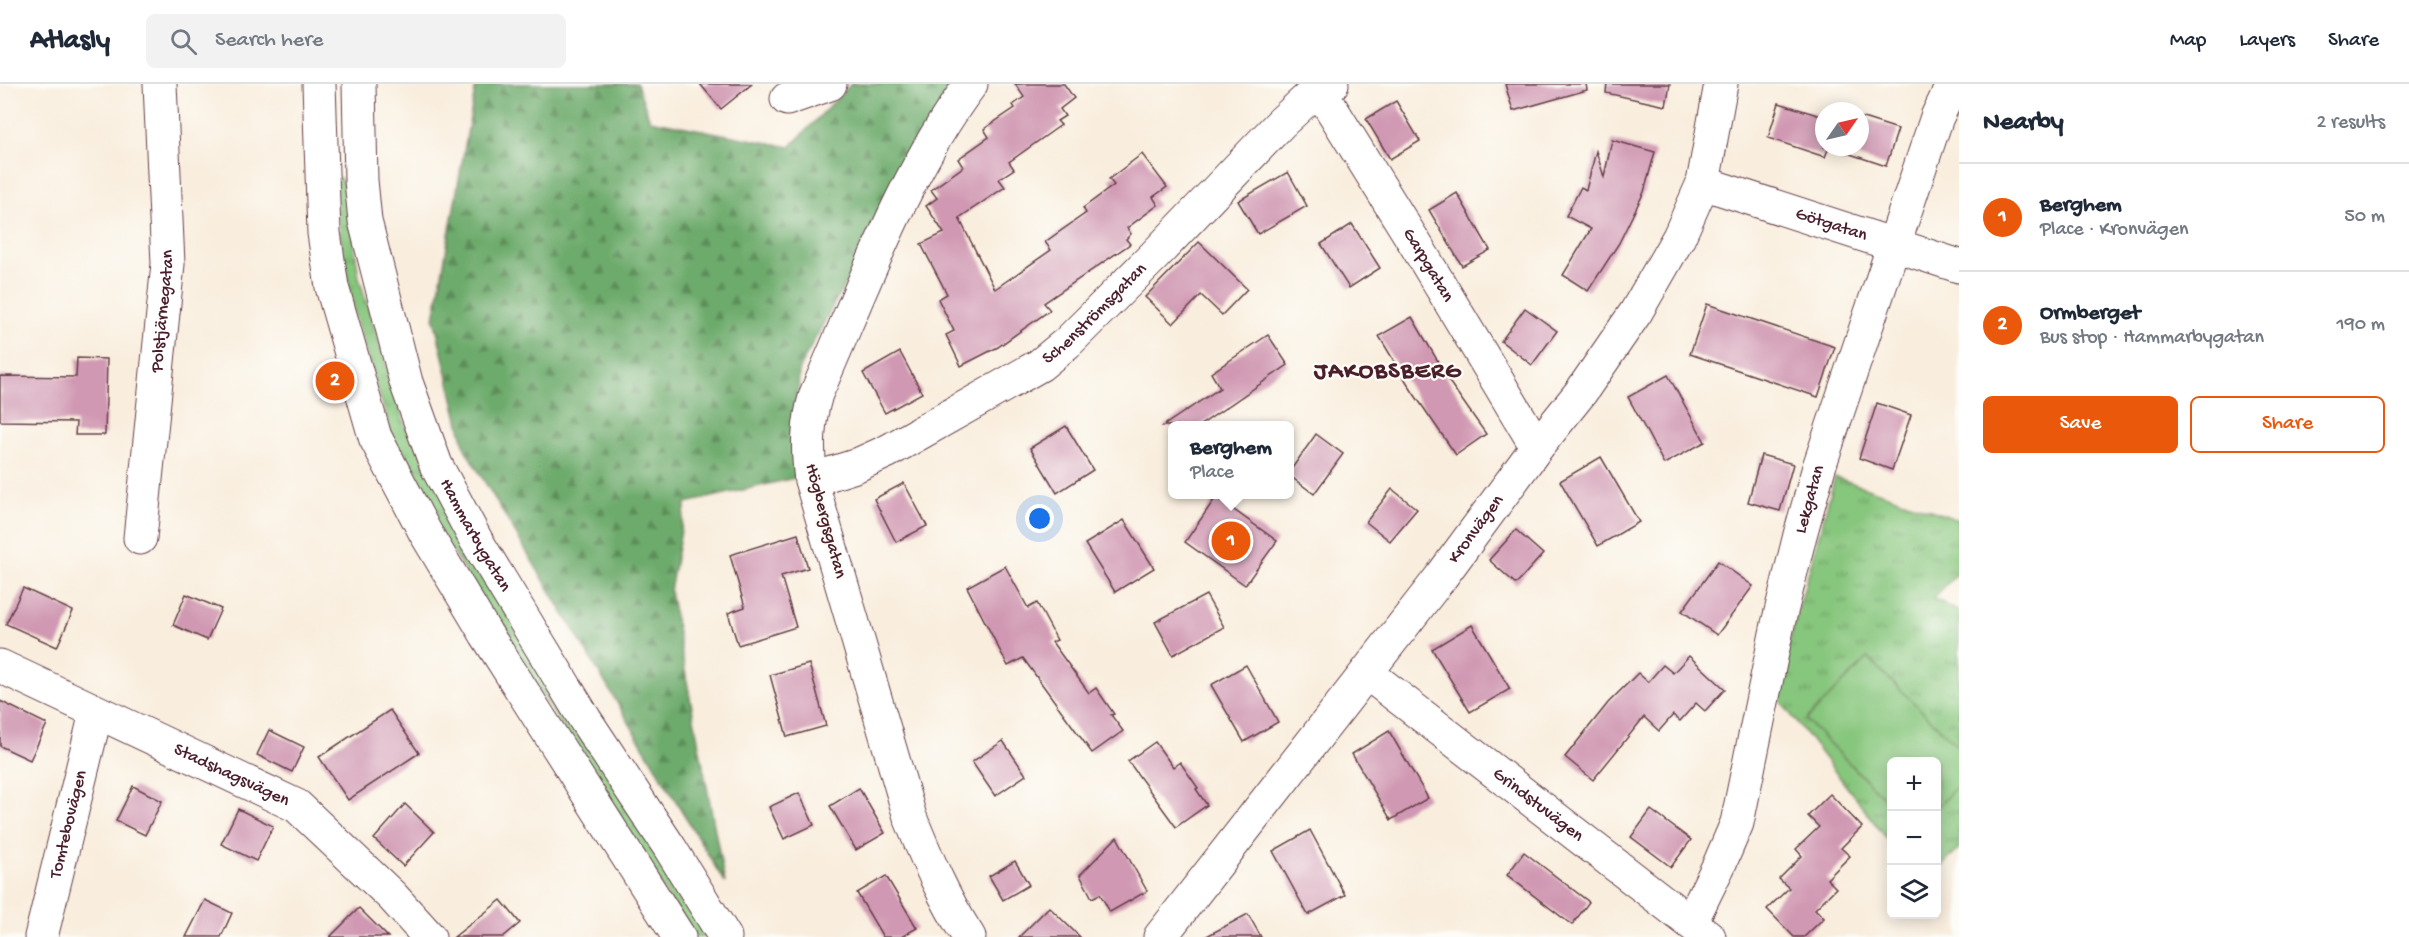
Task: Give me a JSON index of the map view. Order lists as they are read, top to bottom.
{
  "streets": {
    "street": [
      "Götgatan",
      "Garpgatan",
      "Polstjärnegatan",
      "Schenströmsgatan",
      "Lekgatan",
      "Högbergsgatan",
      "Kronvägen",
      "Hammarbygatan",
      "Stadshagsvägen",
      "Grindstuvägen",
      "Tomtebovägen"
    ]
  },
  "crossings": [
    ["Götgatan", "Lekgatan"],
    ["Götgatan", "Kronvägen"],
    ["Garpgatan", "Schenströmsgatan"],
    ["Garpgatan", "Kronvägen"],
    ["Schenströmsgatan", "Högbergsgatan"],
    ["Lekgatan", "Grindstuvägen"],
    ["Kronvägen", "Grindstuvägen"],
    ["Stadshagsvägen", "Tomtebovägen"]
  ],
  "districts": ["JAKOBSBERG"],
  "north": "top right",
  "page": {
    "header": "Atlasly",
    "search": "Search here",
    "nav": ["Map", "Layers", "Share"],
    "heading": ["Nearby", "2 results"],
    "list": [
      {
        "mark": "1",
        "name": "Berghem",
        "note": "Place · Kronvägen",
        "value": "50 m"
      },
      {
        "mark": "2",
        "name": "Ormberget",
        "note": "Bus stop · Hammarbygatan",
        "value": "190 m"
      }
    ],
    "pins": ["2", "1"],
    "buttons": ["Save", "Share"],
    "popup": ["Berghem", "Place"],
    "map_buttons": ["+", "−"]
  }
}
